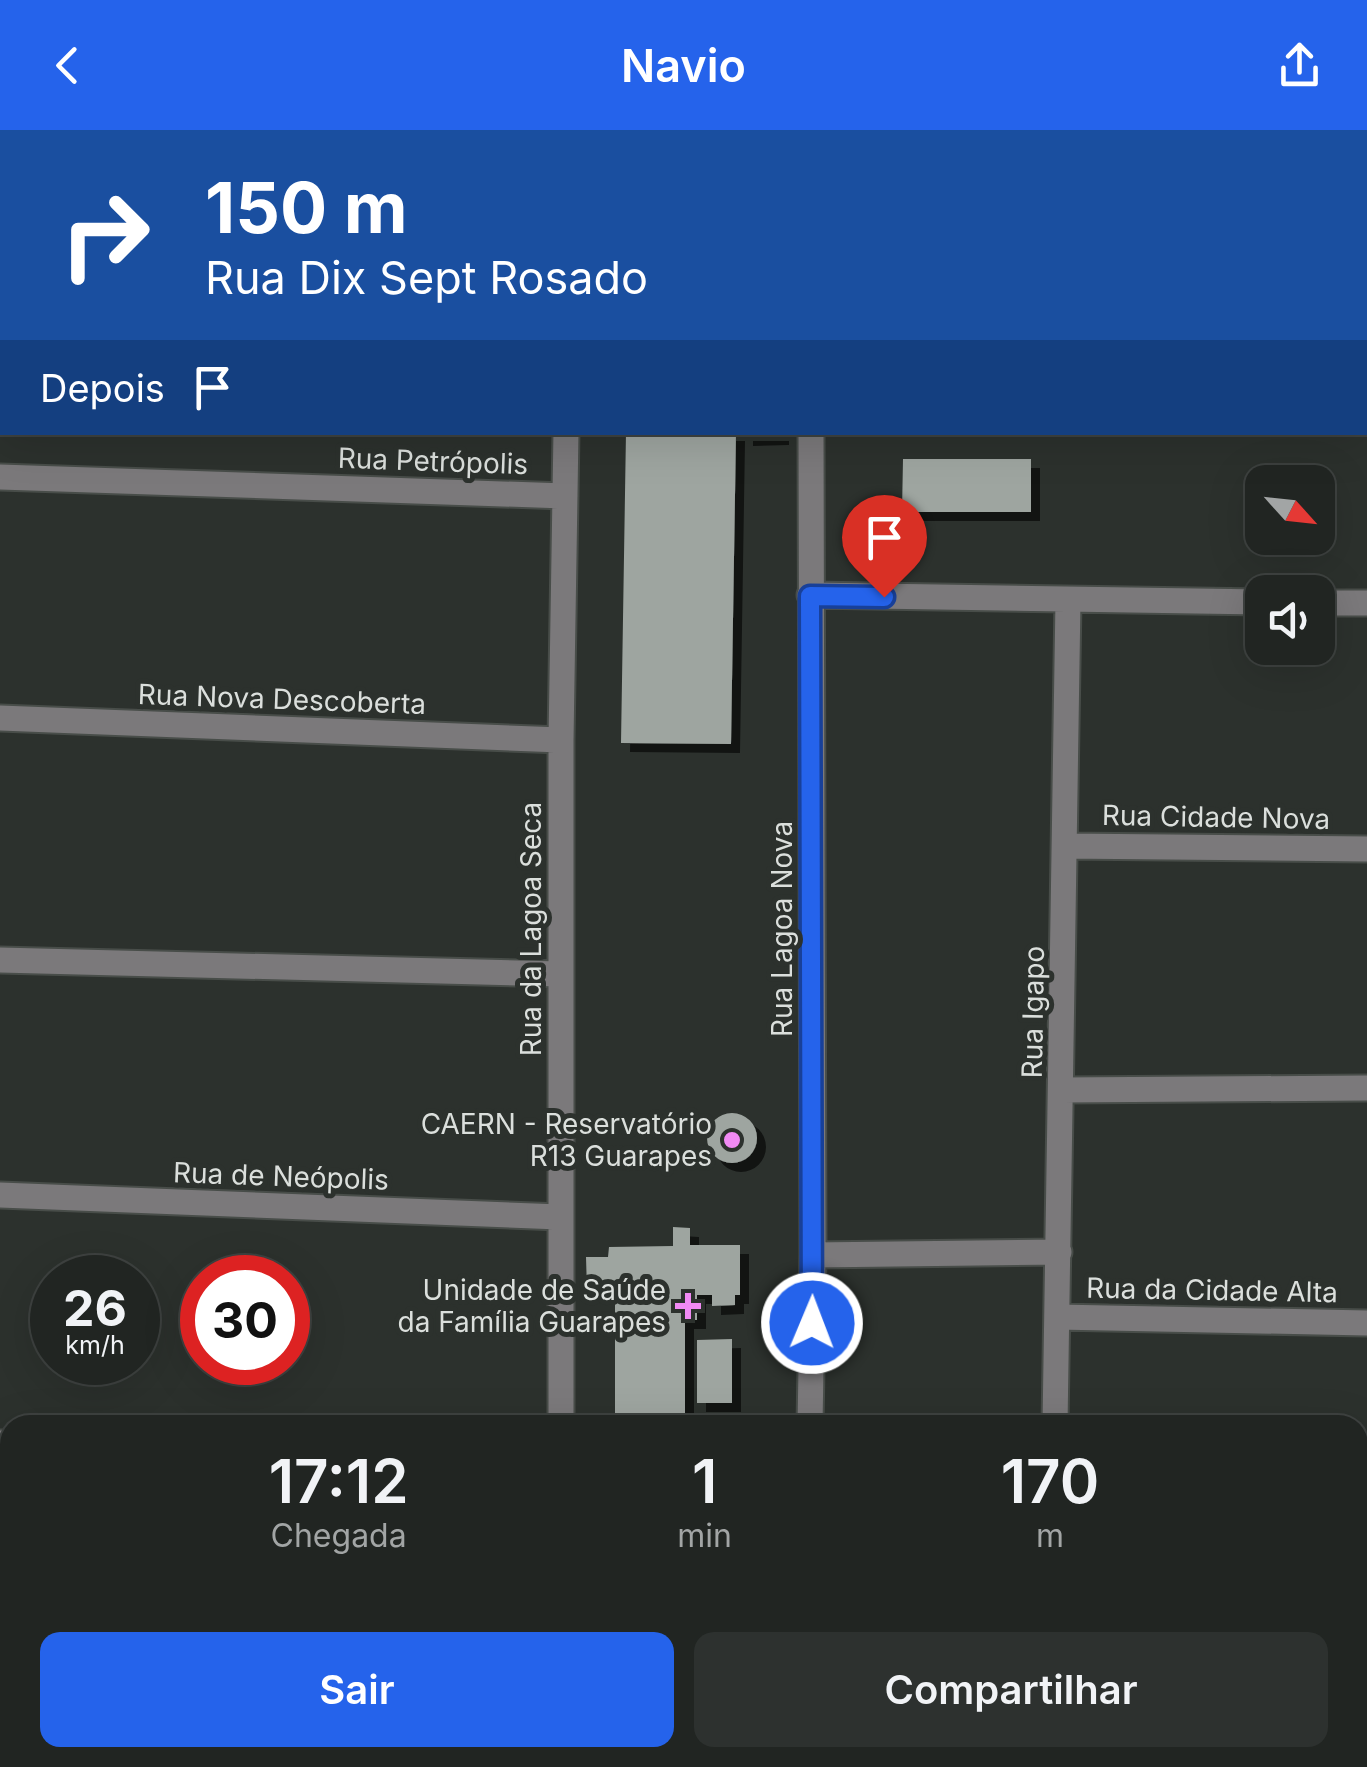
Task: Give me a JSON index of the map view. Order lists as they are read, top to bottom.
{
  "streets": {
    "street": [
      "Rua Petrópolis",
      "Rua Nova Descoberta",
      "Rua Cidade Nova",
      "Rua da Lagoa Seca",
      "Rua Lagoa Nova",
      "Rua Igapo",
      "Rua de Neópolis",
      "Rua da Cidade Alta"
    ]
  },
  "crossings": [
    ["Rua Petrópolis", "Rua da Lagoa Seca"],
    ["Rua Nova Descoberta", "Rua da Lagoa Seca"],
    ["Rua Cidade Nova", "Rua Igapo"],
    ["Rua da Lagoa Seca", "Rua de Neópolis"],
    ["Rua Igapo", "Rua da Cidade Alta"]
  ],
  "places": {
    "other": ["CAERN - Reservatório R13 Guarapes"],
    "health": ["Unidade de Saúde da Família Guarapes"]
  },
  "north": "bottom right",
  "page": {
    "header": "Navio",
    "turn": ["150 m", "Rua Dix Sept Rosado"],
    "then": "Depois",
    "speed": "26 km/h",
    "limit": "30",
    "eta": [
      "17:12",
      "Chegada",
      "1",
      "min",
      "170",
      "m"
    ],
    "buttons": ["Sair", "Compartilhar"]
  }
}
